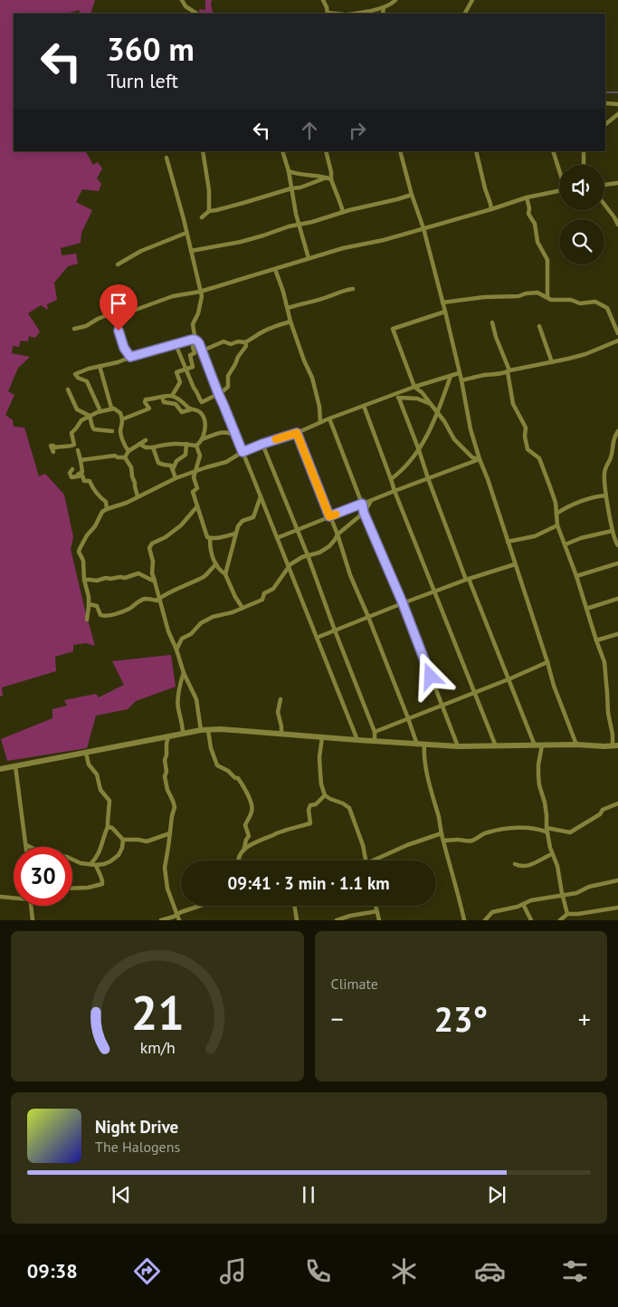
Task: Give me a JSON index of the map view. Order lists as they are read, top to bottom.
{
  "page": {
    "turn": ["360 m", "Turn left"],
    "limit": "30",
    "trip": "09:41 · 3 min · 1.1 km",
    "tile": "Climate",
    "heat": ["−", "23°", "+"],
    "song": ["Night Drive", "The Halogens"],
    "tabs": "09:38",
    "gauge": ["21", "km/h"]
  }
}
